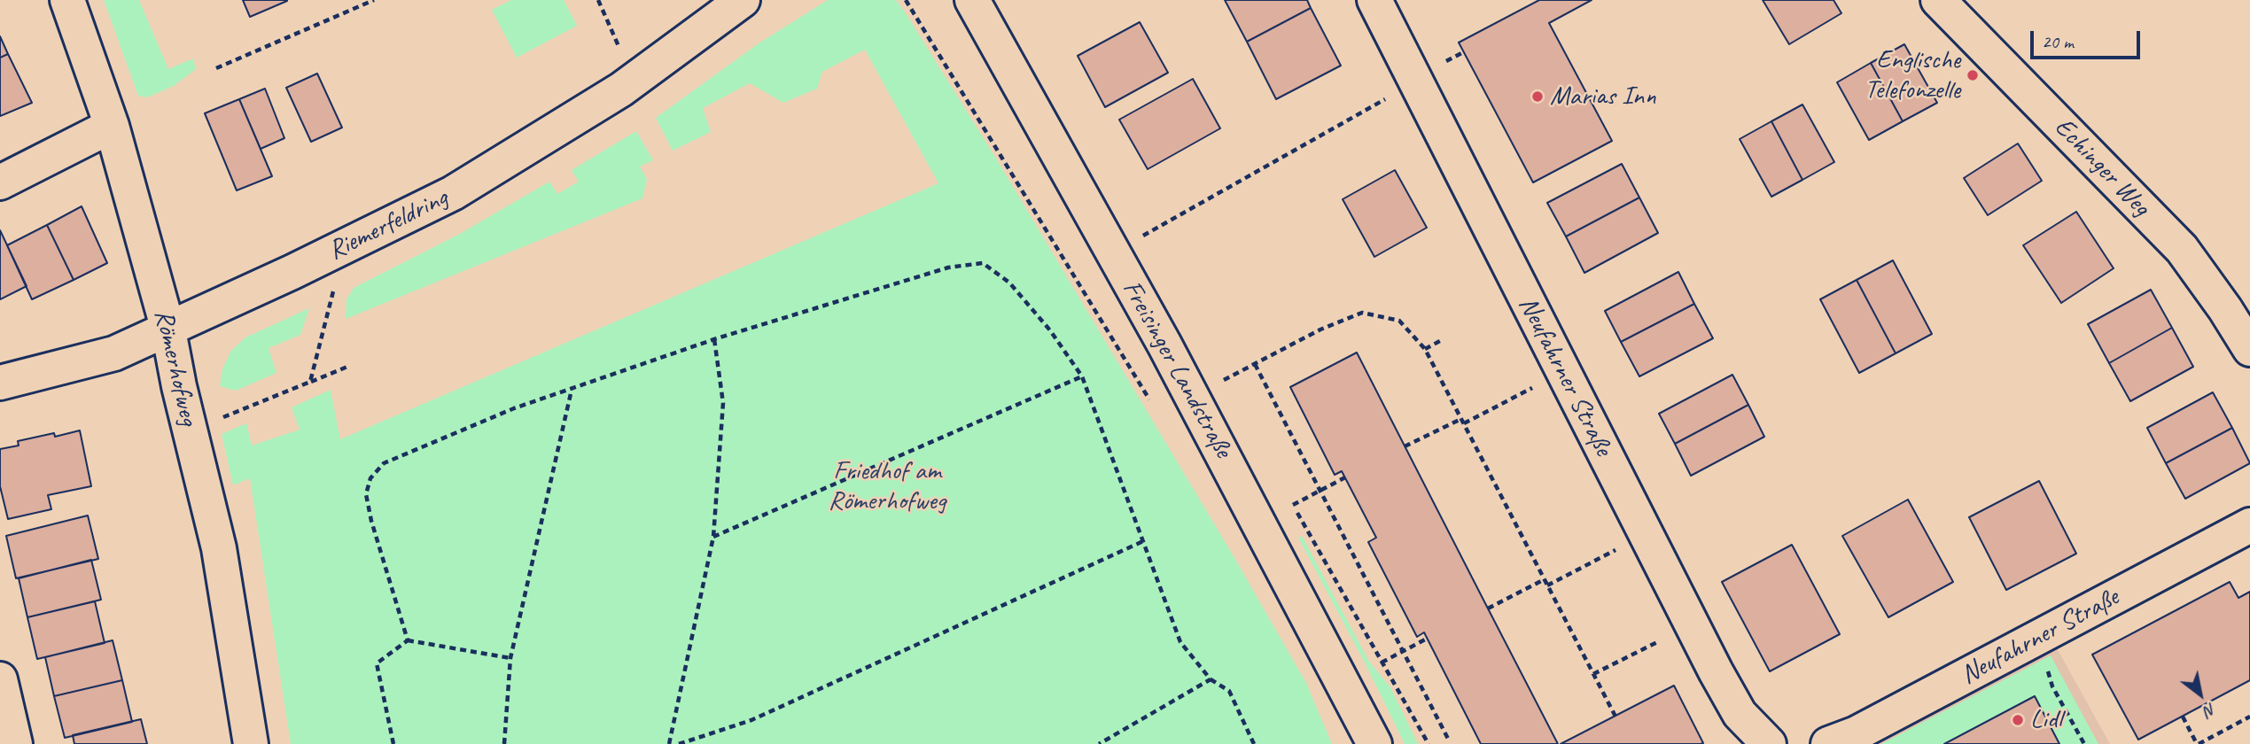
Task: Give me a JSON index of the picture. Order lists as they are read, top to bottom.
{
  "streets": {
    "street": [
      "Echinger Weg",
      "Riemerfeldring",
      "Römerhofweg",
      "Freisinger Landstraße",
      "Neufahrner Straße"
    ]
  },
  "crossings": [
    ["Riemerfeldring", "Römerhofweg"]
  ],
  "parks": ["Friedhof am Römerhofweg"],
  "places": ["Englische Telefonzelle", "Marias Inn", "Lidl"],
  "scale_bar": "20 m",
  "north": "bottom right"
}
